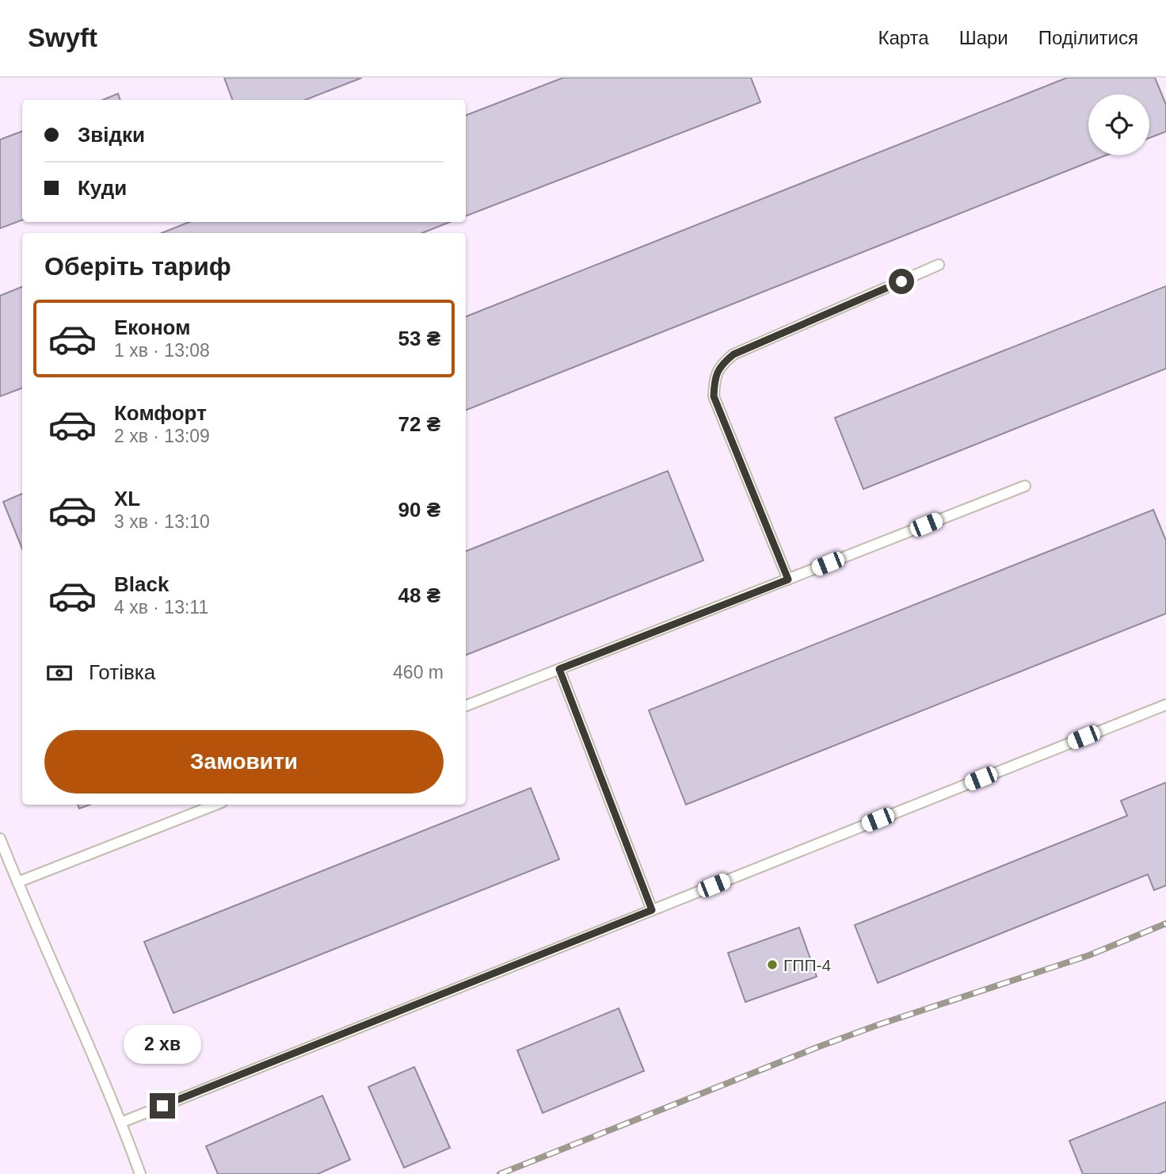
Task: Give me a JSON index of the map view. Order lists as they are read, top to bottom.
{
  "places": ["ГПП-4"],
  "page": {
    "header": "Swyft",
    "nav": ["Карта", "Шари", "Поділитися"],
    "banner": ["Звідки", "Куди"],
    "heading": "Оберіть тариф",
    "list": [
      {
        "name": "Економ",
        "note": "1 хв · 13:08",
        "value": "53 ₴"
      },
      {
        "name": "Комфорт",
        "note": "2 хв · 13:09",
        "value": "72 ₴"
      },
      {
        "name": "XL",
        "note": "3 хв · 13:10",
        "value": "90 ₴"
      },
      {
        "name": "Black",
        "note": "4 хв · 13:11",
        "value": "48 ₴"
      }
    ],
    "pay": ["Готівка", "460 m"],
    "buttons": "Замовити",
    "bubble": "2 хв"
  }
}
